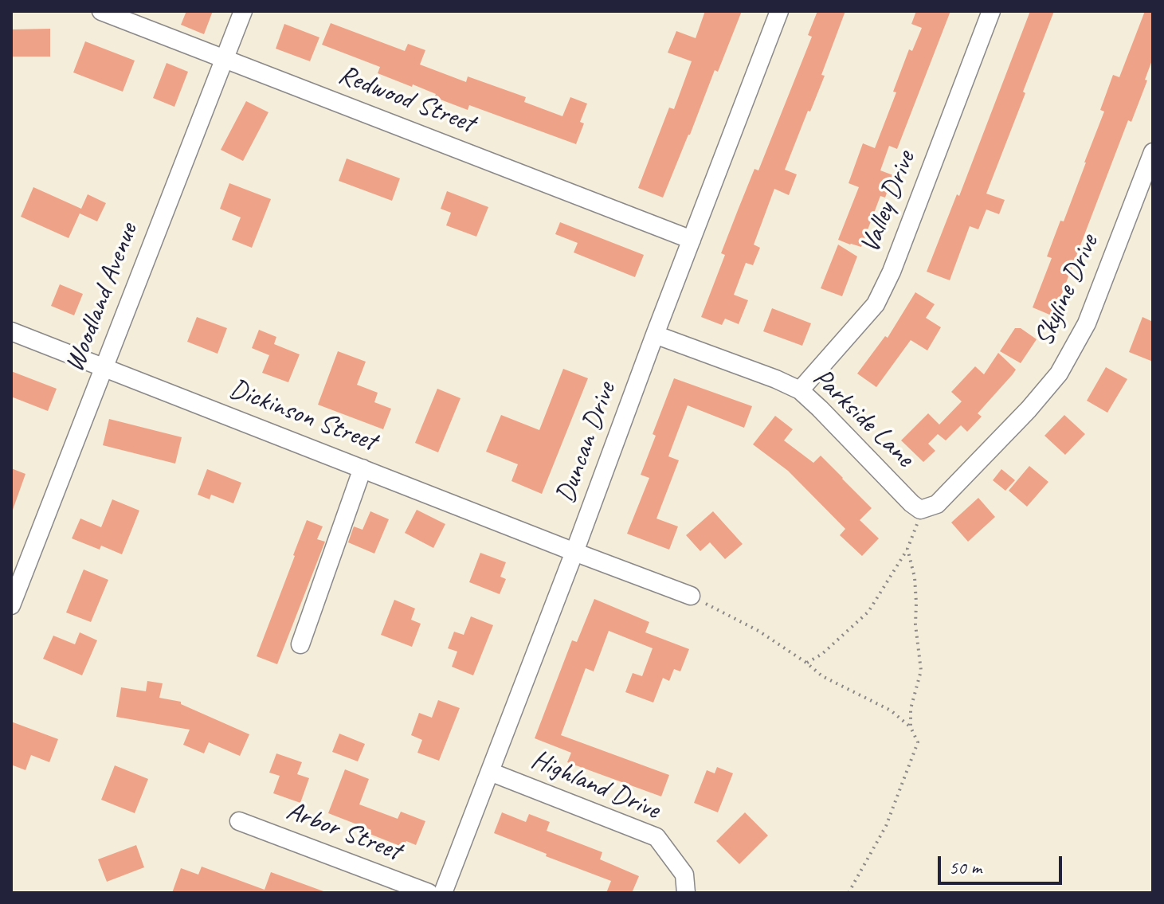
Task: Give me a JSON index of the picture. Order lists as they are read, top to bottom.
{
  "streets": {
    "street": [
      "Redwood Street",
      "Valley Drive",
      "Skyline Drive",
      "Woodland Avenue",
      "Dickinson Street",
      "Parkside Lane",
      "Duncan Drive",
      "Highland Drive",
      "Arbor Street"
    ]
  },
  "crossings": [
    ["Redwood Street", "Woodland Avenue"],
    ["Redwood Street", "Duncan Drive"],
    ["Valley Drive", "Parkside Lane"],
    ["Skyline Drive", "Parkside Lane"],
    ["Woodland Avenue", "Dickinson Street"],
    ["Dickinson Street", "Duncan Drive"],
    ["Parkside Lane", "Duncan Drive"],
    ["Duncan Drive", "Highland Drive"]
  ],
  "scale_bar": "50 m"
}
